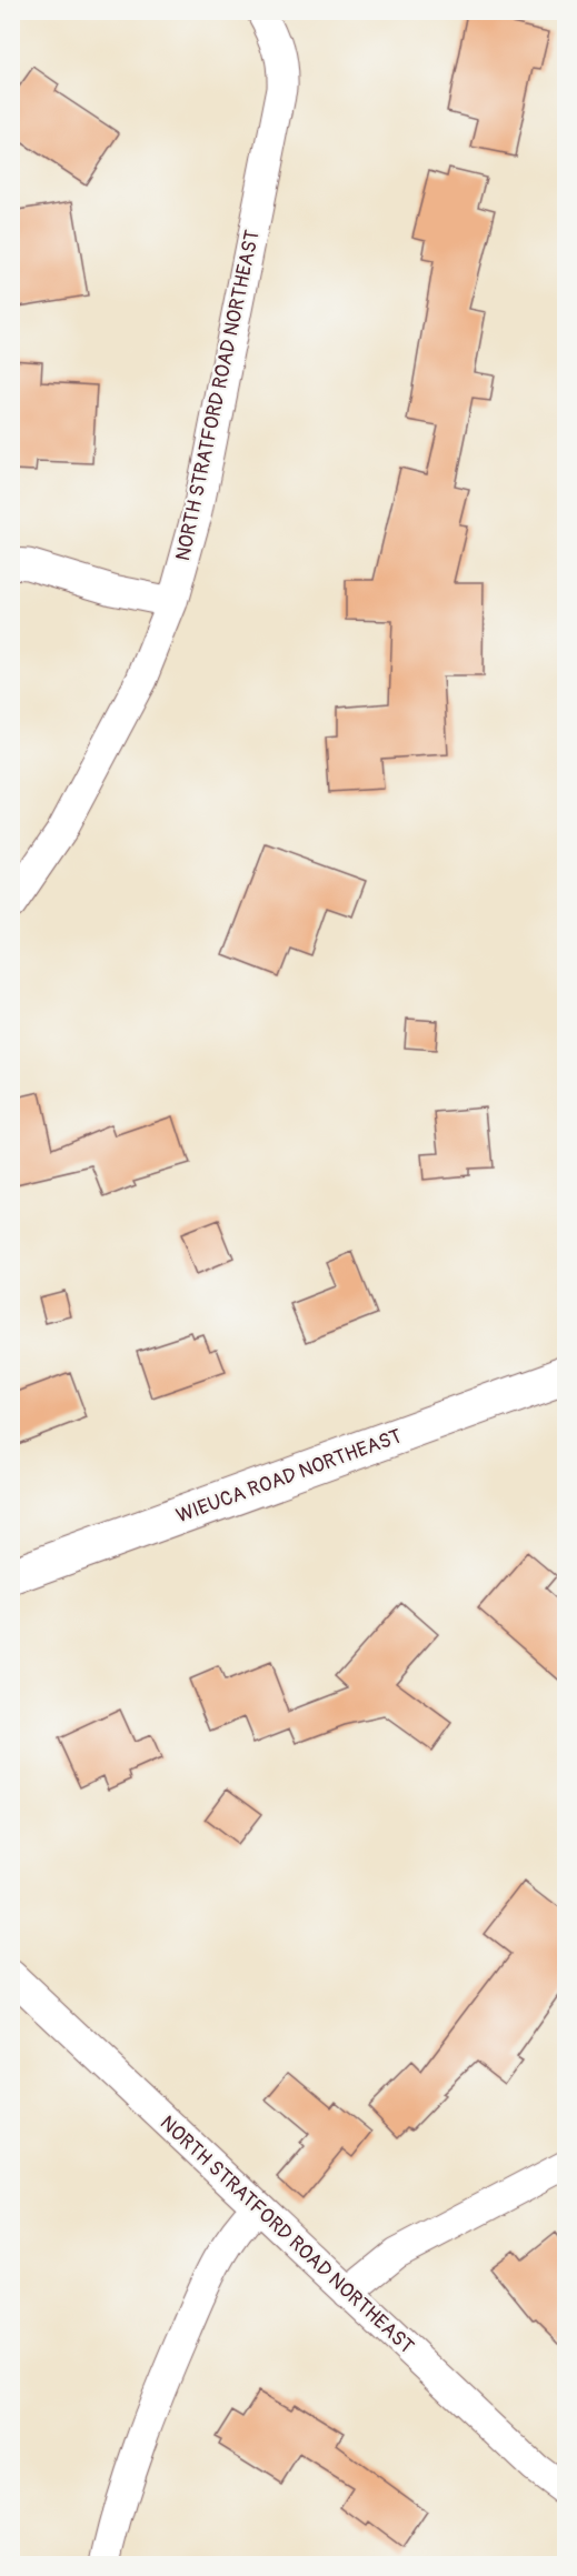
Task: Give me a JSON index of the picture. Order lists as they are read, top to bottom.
{
  "streets": {
    "street": ["NORTH STRATFORD ROAD NORTHEAST", "WIEUCA ROAD NORTHEAST"]
  }
}
